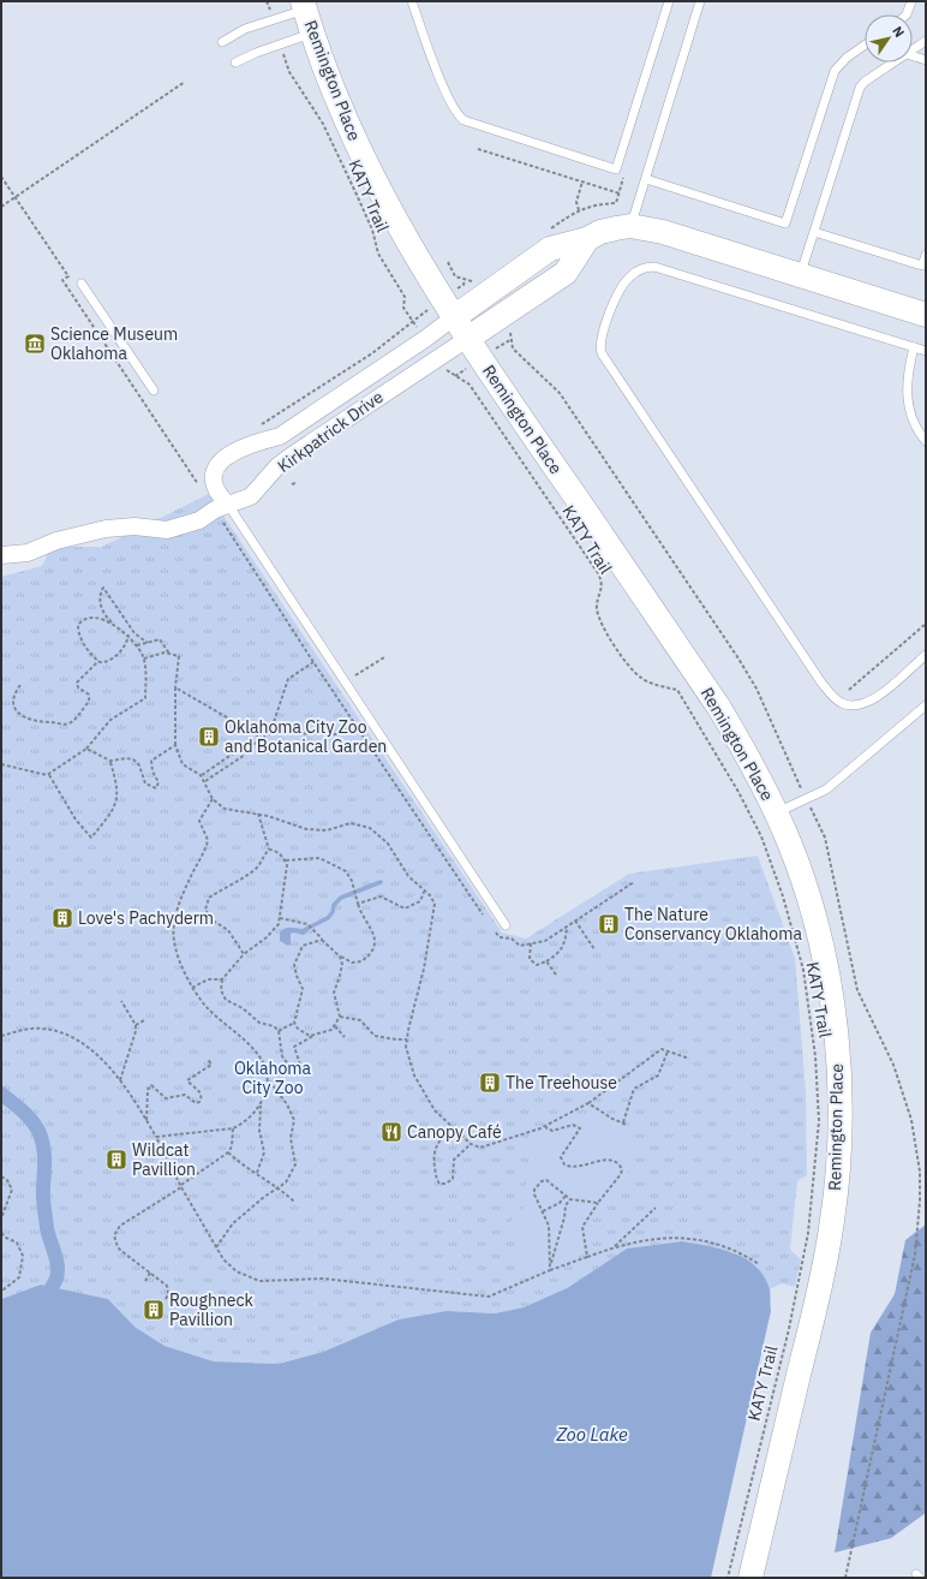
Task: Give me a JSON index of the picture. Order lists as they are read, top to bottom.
{
  "streets": {
    "main road": ["Remington Place"],
    "street": ["Kirkpatrick Drive"],
    "path": ["KATY Trail"]
  },
  "crossings": [
    ["Remington Place", "Kirkpatrick Drive"]
  ],
  "water": ["Zoo Lake"],
  "parks": ["Oklahoma City Zoo"],
  "places": {
    "museum": ["Science Museum Oklahoma"],
    "building": [
      "Oklahoma City Zoo and Botanical Garden",
      "Love's Pachyderm",
      "The Nature Conservancy Oklahoma",
      "The Treehouse",
      "Wildcat Pavillion",
      "Roughneck Pavillion"
    ],
    "restaurant": ["Canopy Café"]
  },
  "north": "top right"
}
